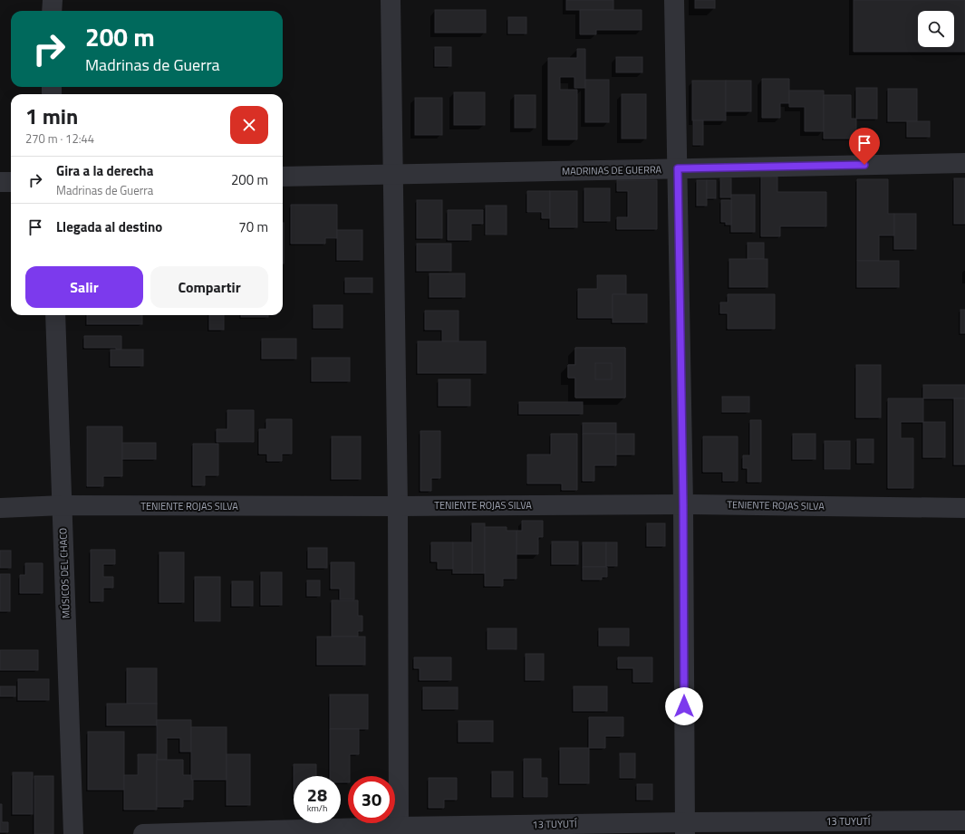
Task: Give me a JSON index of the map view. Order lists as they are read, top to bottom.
{
  "streets": {
    "street": [
      "MADRINAS DE GUERRA",
      "TENIENTE ROJAS SILVA",
      "MÚSICOS DEL CHACO",
      "13 TUYUTÍ"
    ]
  },
  "crossings": [
    ["TENIENTE ROJAS SILVA", "MÚSICOS DEL CHACO"]
  ],
  "page": {
    "turn": ["200 m", "Madrinas de Guerra"],
    "heading": ["1 min", "270 m · 12:44"],
    "list": [
      {
        "name": "Gira a la derecha",
        "note": "Madrinas de Guerra",
        "value": "200 m"
      },
      {
        "name": "Llegada al destino",
        "value": "70 m"
      }
    ],
    "buttons": ["Salir", "Compartir"],
    "speed": "28 km/h",
    "limit": "30"
  }
}
